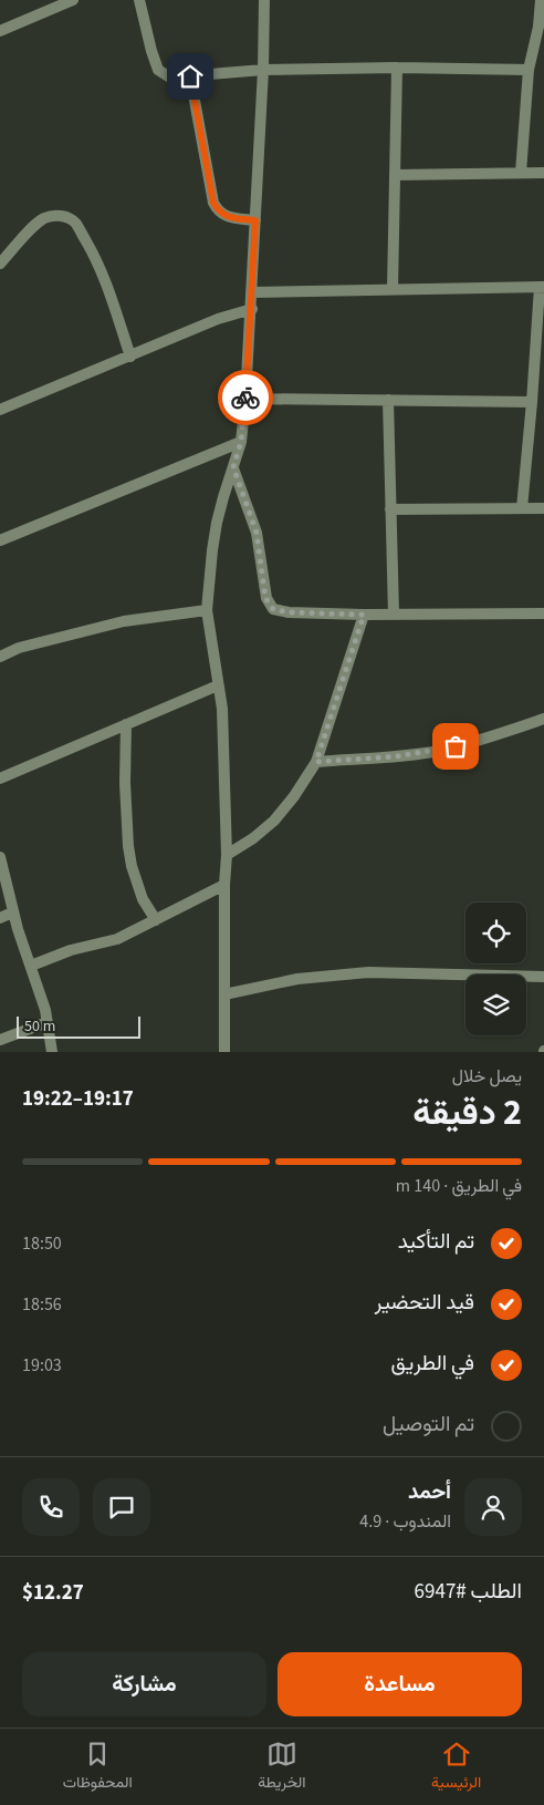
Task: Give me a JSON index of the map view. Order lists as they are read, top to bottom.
{
  "scale_bar": "50 m",
  "page": {
    "scale": "50 m",
    "heading": ["2 دقيقة", "يصل خلال", "19:17–19:22"],
    "panel": [
      "أحمد",
      "المندوب · 4.9",
      "الطلب #6947",
      "$12.27"
    ],
    "bar": "في الطريق · 140 m",
    "list": [
      ["تم التأكيد", "18:50"],
      ["قيد التحضير", "18:56"],
      ["في الطريق", "19:03"],
      "تم التوصيل"
    ],
    "buttons": ["مساعدة", "مشاركة"],
    "tabs": ["الرئيسية", "الخريطة", "المحفوظات"]
  }
}
